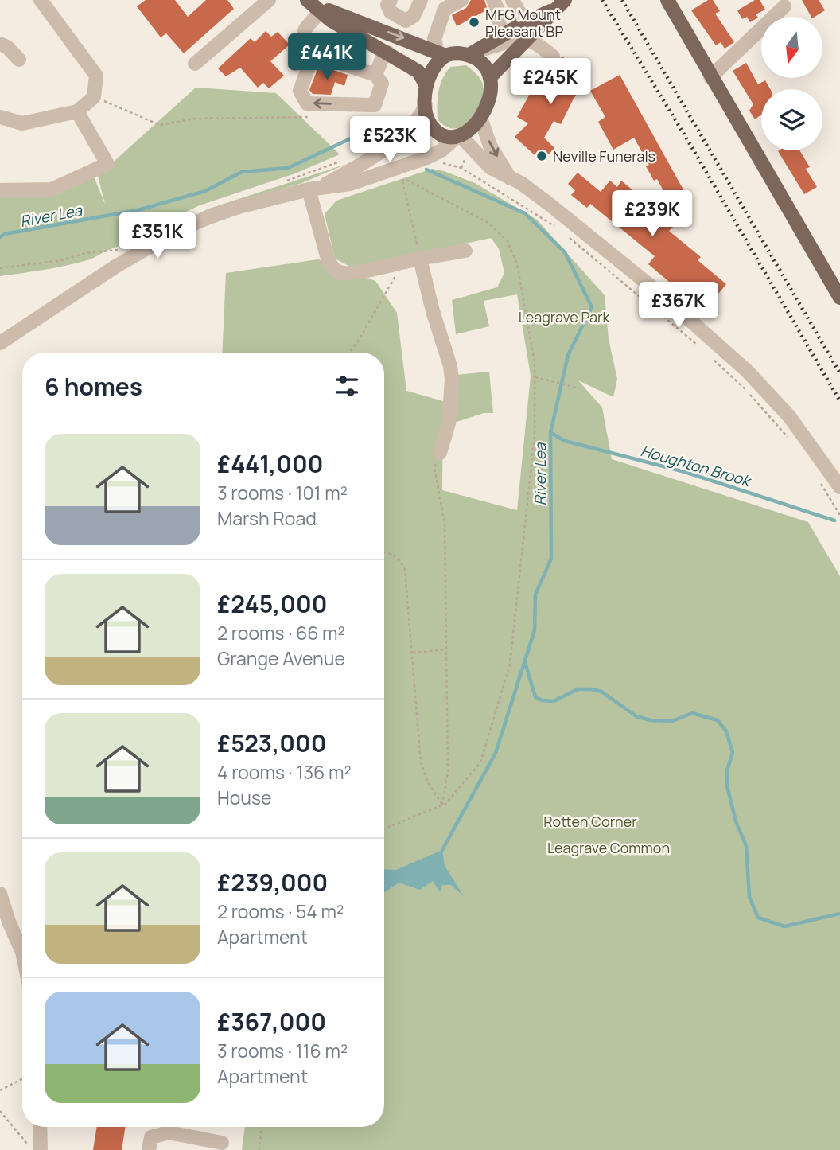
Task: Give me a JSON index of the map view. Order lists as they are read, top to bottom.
{
  "water": ["River Lea", "Houghton Brook"],
  "parks": ["Leagrave Park", "Rotten Corner", "Leagrave Common"],
  "places": ["MFG Mount Pleasant BP", "Neville Funerals"],
  "north": "bottom",
  "page": {
    "price": [
      "£441K",
      "£245K",
      "£523K",
      "£239K",
      "£351K",
      "£367K"
    ],
    "heading": "6 homes",
    "list": [
      {
        "name": "£441,000",
        "note": "3 rooms · 101 m² · Marsh Road"
      },
      {
        "name": "£245,000",
        "note": "2 rooms · 66 m² · Grange Avenue"
      },
      {
        "name": "£523,000",
        "note": "4 rooms · 136 m² · House"
      },
      {
        "name": "£239,000",
        "note": "2 rooms · 54 m² · Apartment"
      },
      {
        "name": "£367,000",
        "note": "3 rooms · 116 m² · Apartment"
      }
    ]
  }
}
